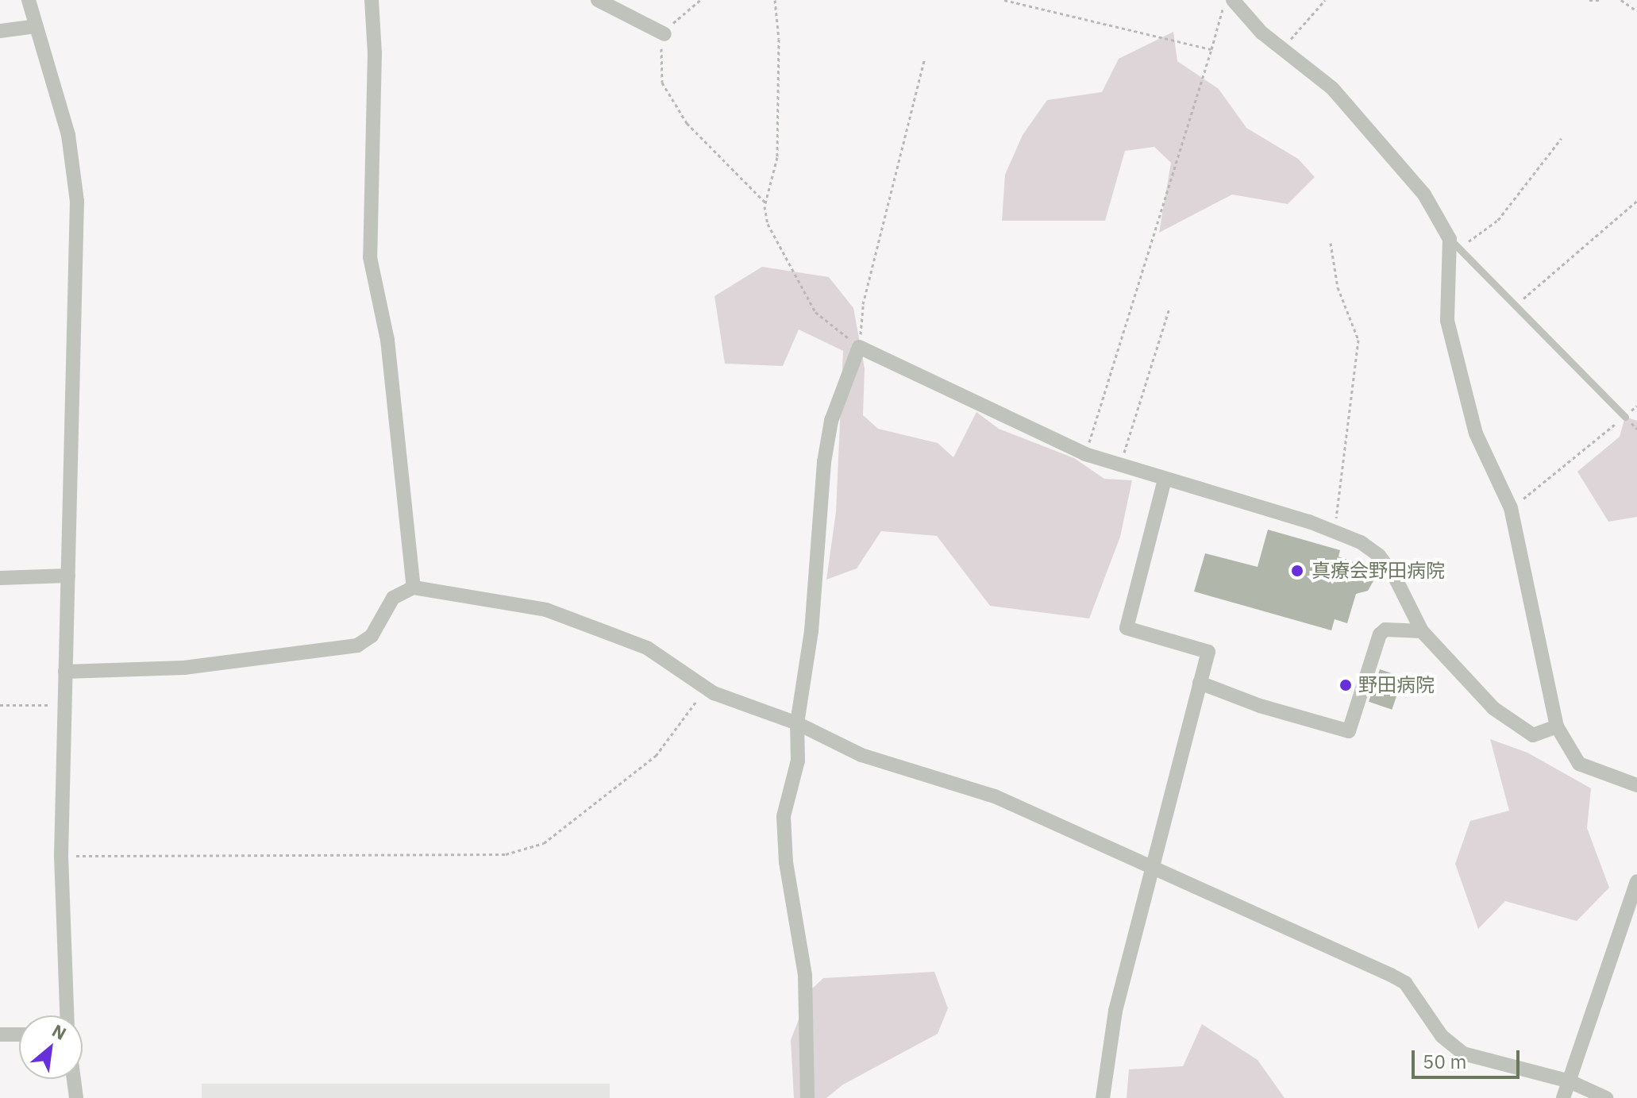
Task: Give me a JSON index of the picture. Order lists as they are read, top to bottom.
{
  "places": ["真療会野田病院", "野田病院"],
  "scale_bar": "50 m",
  "north": "top right"
}
